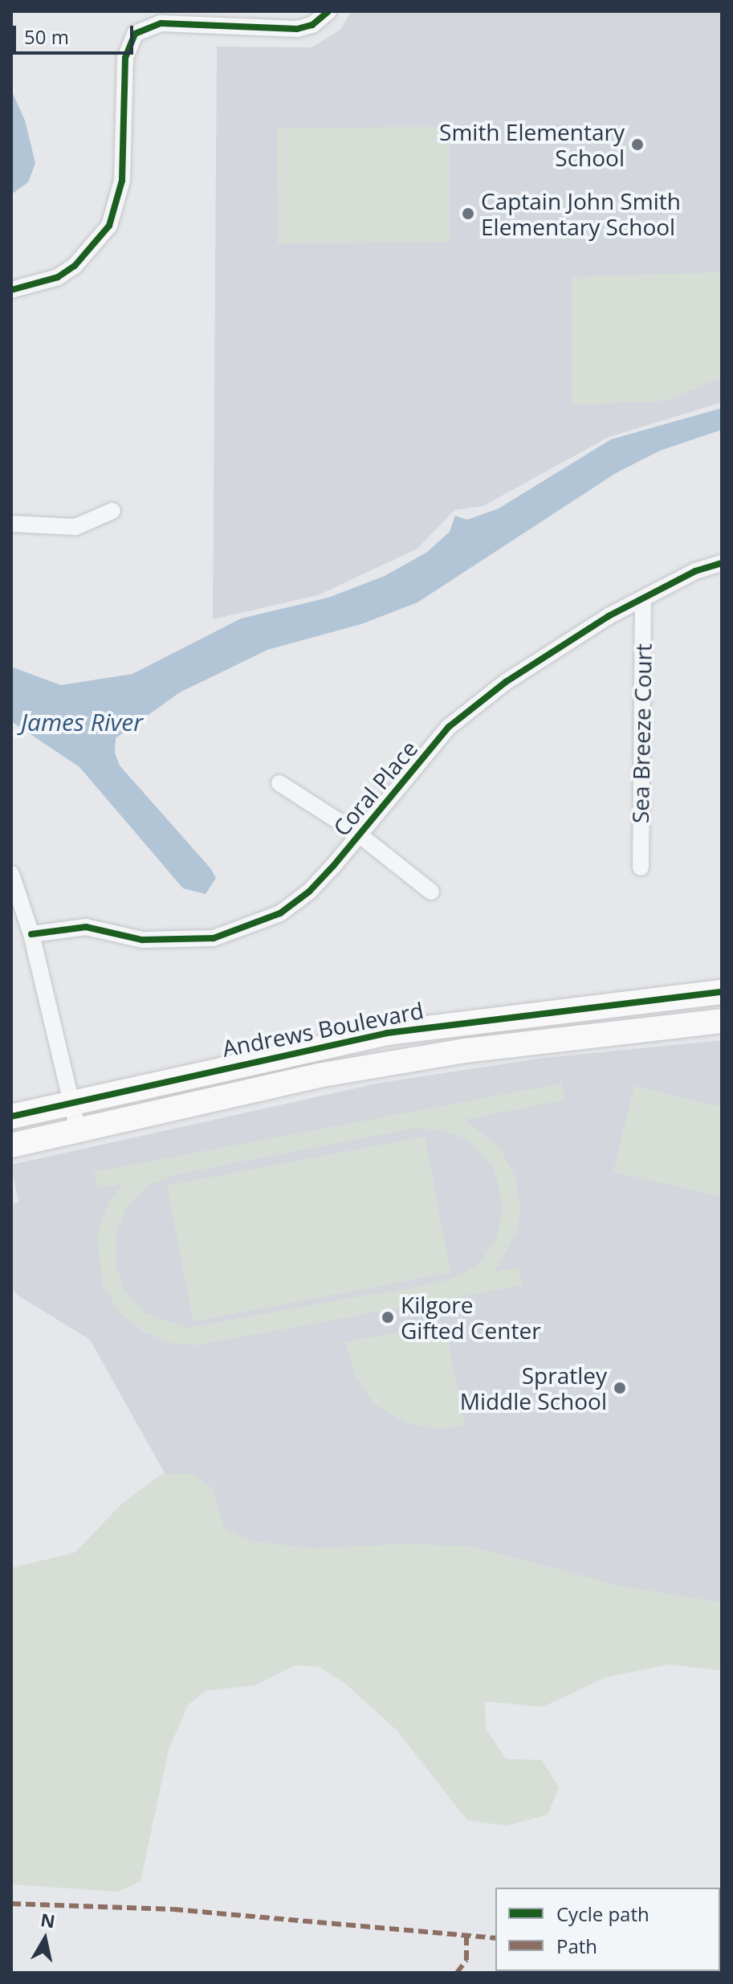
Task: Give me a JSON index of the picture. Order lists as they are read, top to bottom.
{
  "streets": {
    "street": ["Sea Breeze Court", "Coral Place", "Andrews Boulevard"]
  },
  "crossings": [
    ["Sea Breeze Court", "Coral Place"]
  ],
  "water": ["James River"],
  "places": [
    "Smith Elementary School",
    "Captain John Smith Elementary School",
    "Kilgore Gifted Center",
    "Spratley Middle School"
  ],
  "legend": ["Cycle path", "Path"],
  "scale_bar": "50 m",
  "north": "top"
}
